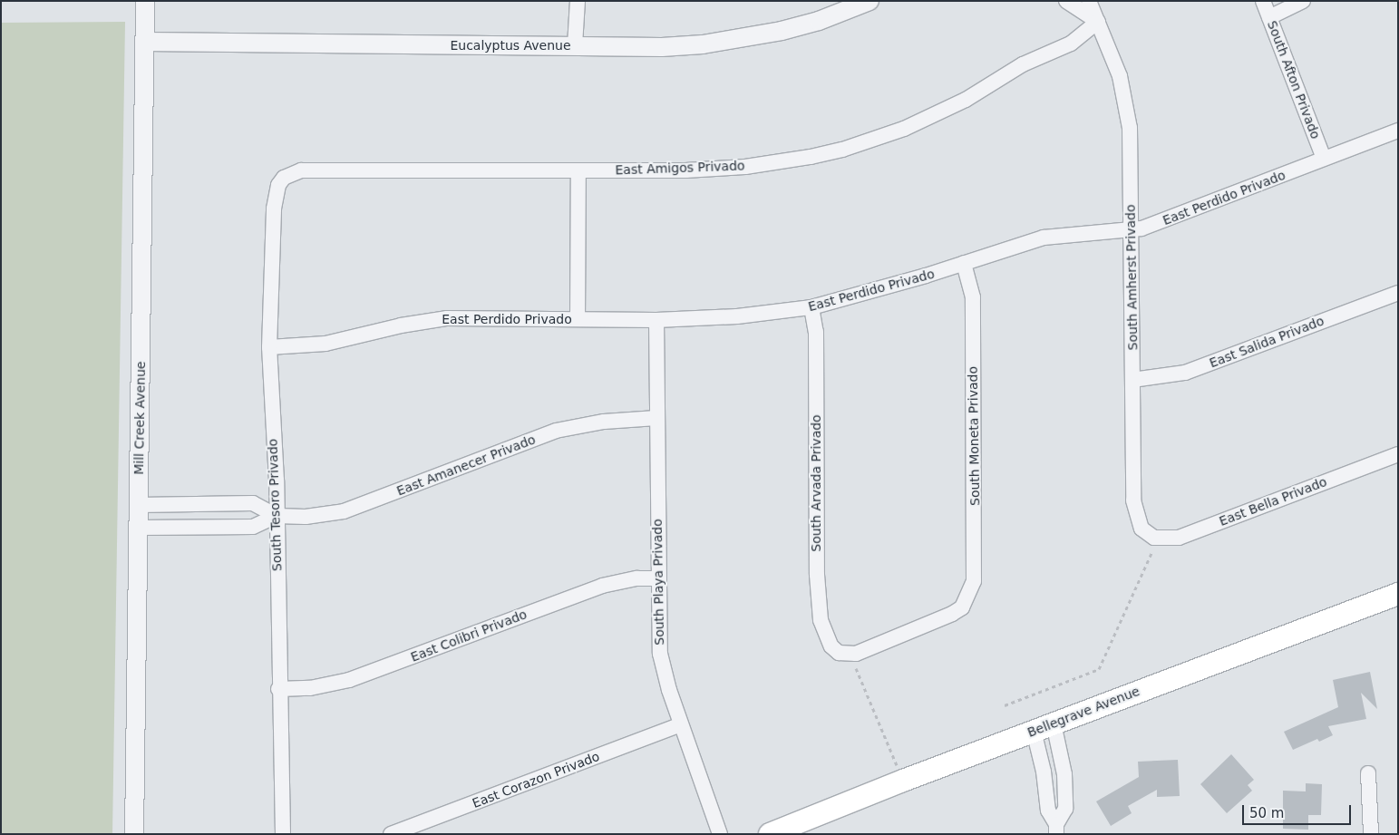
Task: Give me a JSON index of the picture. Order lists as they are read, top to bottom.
{
  "streets": {
    "main road": ["Bellegrave Avenue"],
    "street": [
      "Eucalyptus Avenue",
      "South Afton Privado",
      "East Amigos Privado",
      "East Perdido Privado",
      "South Amherst Privado",
      "East Salida Privado",
      "Mill Creek Avenue",
      "South Moneta Privado",
      "East Amanecer Privado",
      "South Arvada Privado",
      "East Bella Privado",
      "South Tesoro Privado",
      "South Playa Privado",
      "East Colibri Privado",
      "East Corazon Privado"
    ]
  },
  "crossings": [
    ["Eucalyptus Avenue", "Mill Creek Avenue"],
    ["South Afton Privado", "East Perdido Privado"],
    ["East Amigos Privado", "South Amherst Privado"],
    ["East Amigos Privado", "South Tesoro Privado"],
    ["East Perdido Privado", "South Amherst Privado"],
    ["East Perdido Privado", "South Moneta Privado"],
    ["East Perdido Privado", "South Arvada Privado"],
    ["East Perdido Privado", "South Tesoro Privado"],
    ["East Perdido Privado", "South Playa Privado"],
    ["South Amherst Privado", "East Salida Privado"],
    ["South Amherst Privado", "East Bella Privado"],
    ["Mill Creek Avenue", "East Amanecer Privado"],
    ["South Moneta Privado", "South Arvada Privado"],
    ["East Amanecer Privado", "South Tesoro Privado"],
    ["East Amanecer Privado", "South Playa Privado"],
    ["South Tesoro Privado", "East Colibri Privado"],
    ["South Playa Privado", "East Colibri Privado"],
    ["South Playa Privado", "East Corazon Privado"]
  ],
  "scale_bar": "50 m"
}
